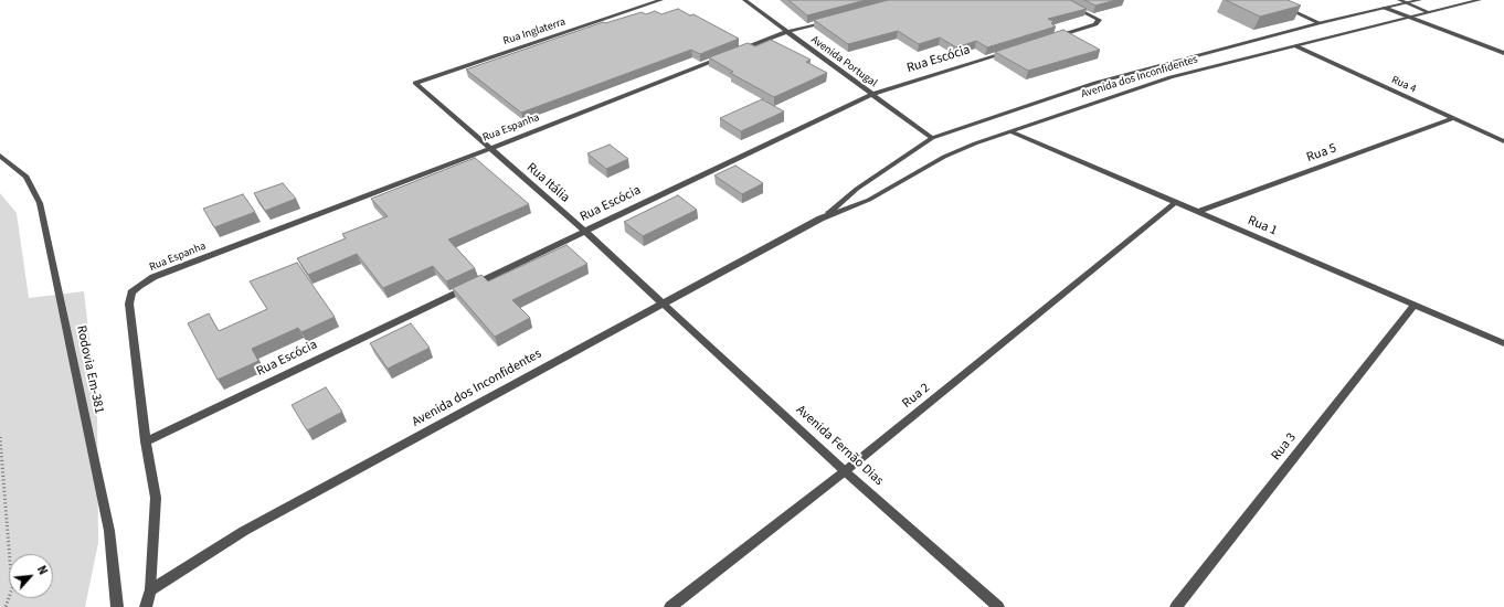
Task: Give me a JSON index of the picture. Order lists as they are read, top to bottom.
{
  "streets": {
    "street": [
      "Rua Inglaterra",
      "Rua Escócia",
      "Avenida Portugal",
      "Avenida dos Inconfidentes",
      "Rua 4",
      "Rua Espanha",
      "Rua 5",
      "Rua Itália",
      "Rua 1",
      "Rodovia Em-381",
      "Rua 2",
      "Avenida Fernão Dias",
      "Rua 3"
    ]
  },
  "crossings": [
    ["Rua Inglaterra", "Rua Itália"],
    ["Rua Escócia", "Avenida Portugal"],
    ["Rua Escócia", "Rua Espanha"],
    ["Rua Escócia", "Rua Itália"],
    ["Avenida Portugal", "Avenida dos Inconfidentes"],
    ["Avenida dos Inconfidentes", "Rua 4"],
    ["Avenida dos Inconfidentes", "Rua Itália"],
    ["Avenida dos Inconfidentes", "Rua 1"],
    ["Avenida dos Inconfidentes", "Avenida Fernão Dias"],
    ["Rua 4", "Rua 5"],
    ["Rua Espanha", "Rua Itália"],
    ["Rua 5", "Rua 1"],
    ["Rua Itália", "Avenida Fernão Dias"],
    ["Rua 1", "Rua 2"],
    ["Rua 1", "Rua 3"],
    ["Rua 2", "Avenida Fernão Dias"]
  ],
  "north": "top right"
}
